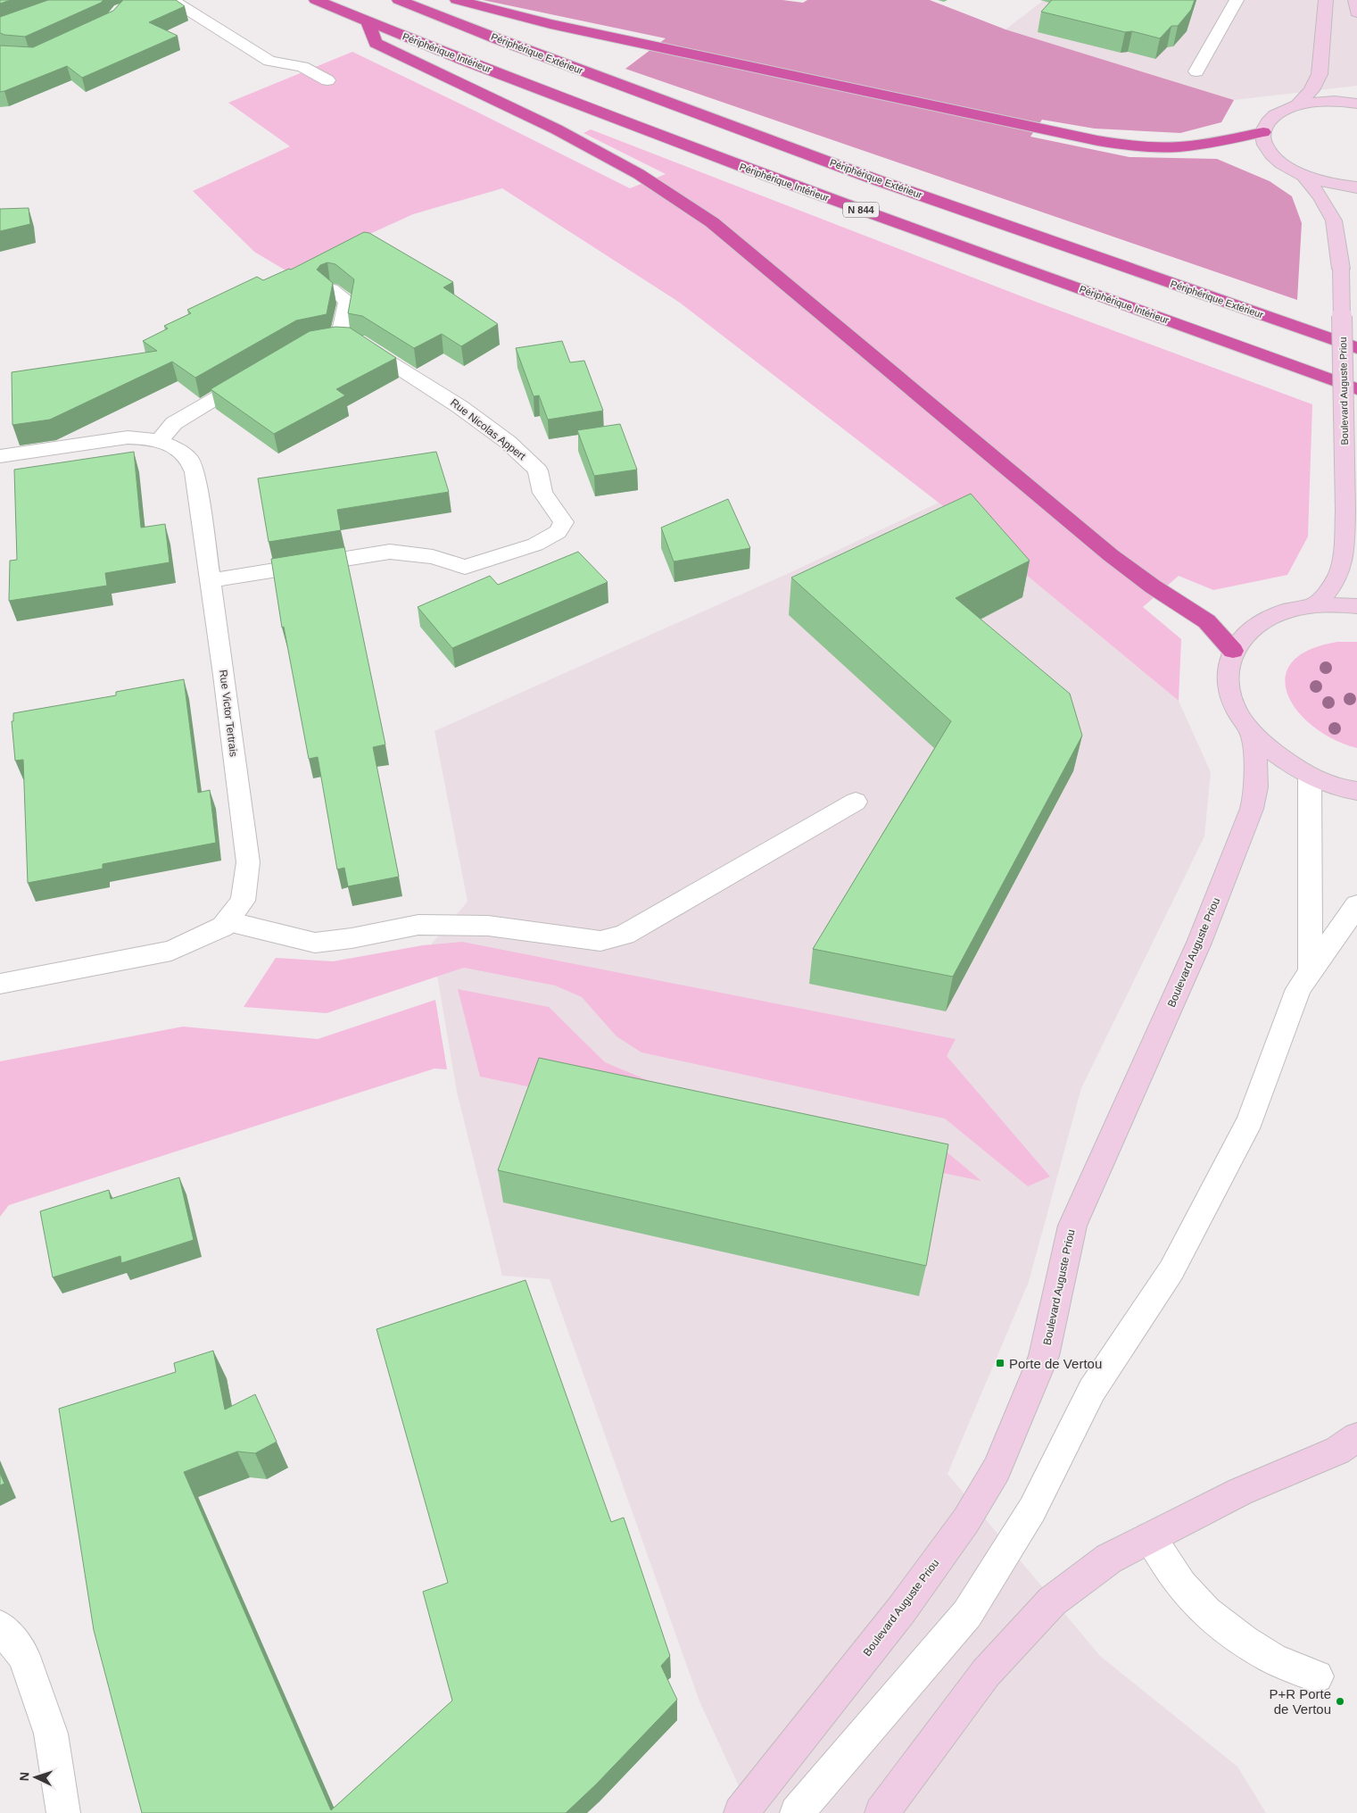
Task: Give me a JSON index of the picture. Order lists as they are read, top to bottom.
{
  "streets": {
    "highway": ["Périphérique Intérieur", "Périphérique Extérieur", "N 844"],
    "main road": ["Boulevard Auguste Priou"],
    "street": ["Rue Nicolas Appert", "Rue Victor Tertrais"]
  },
  "crossings": [
    ["Rue Nicolas Appert", "Rue Victor Tertrais"]
  ],
  "places": {
    "transit": ["Porte de Vertou"],
    "other": ["P+R Porte de Vertou"]
  },
  "north": "left"
}
